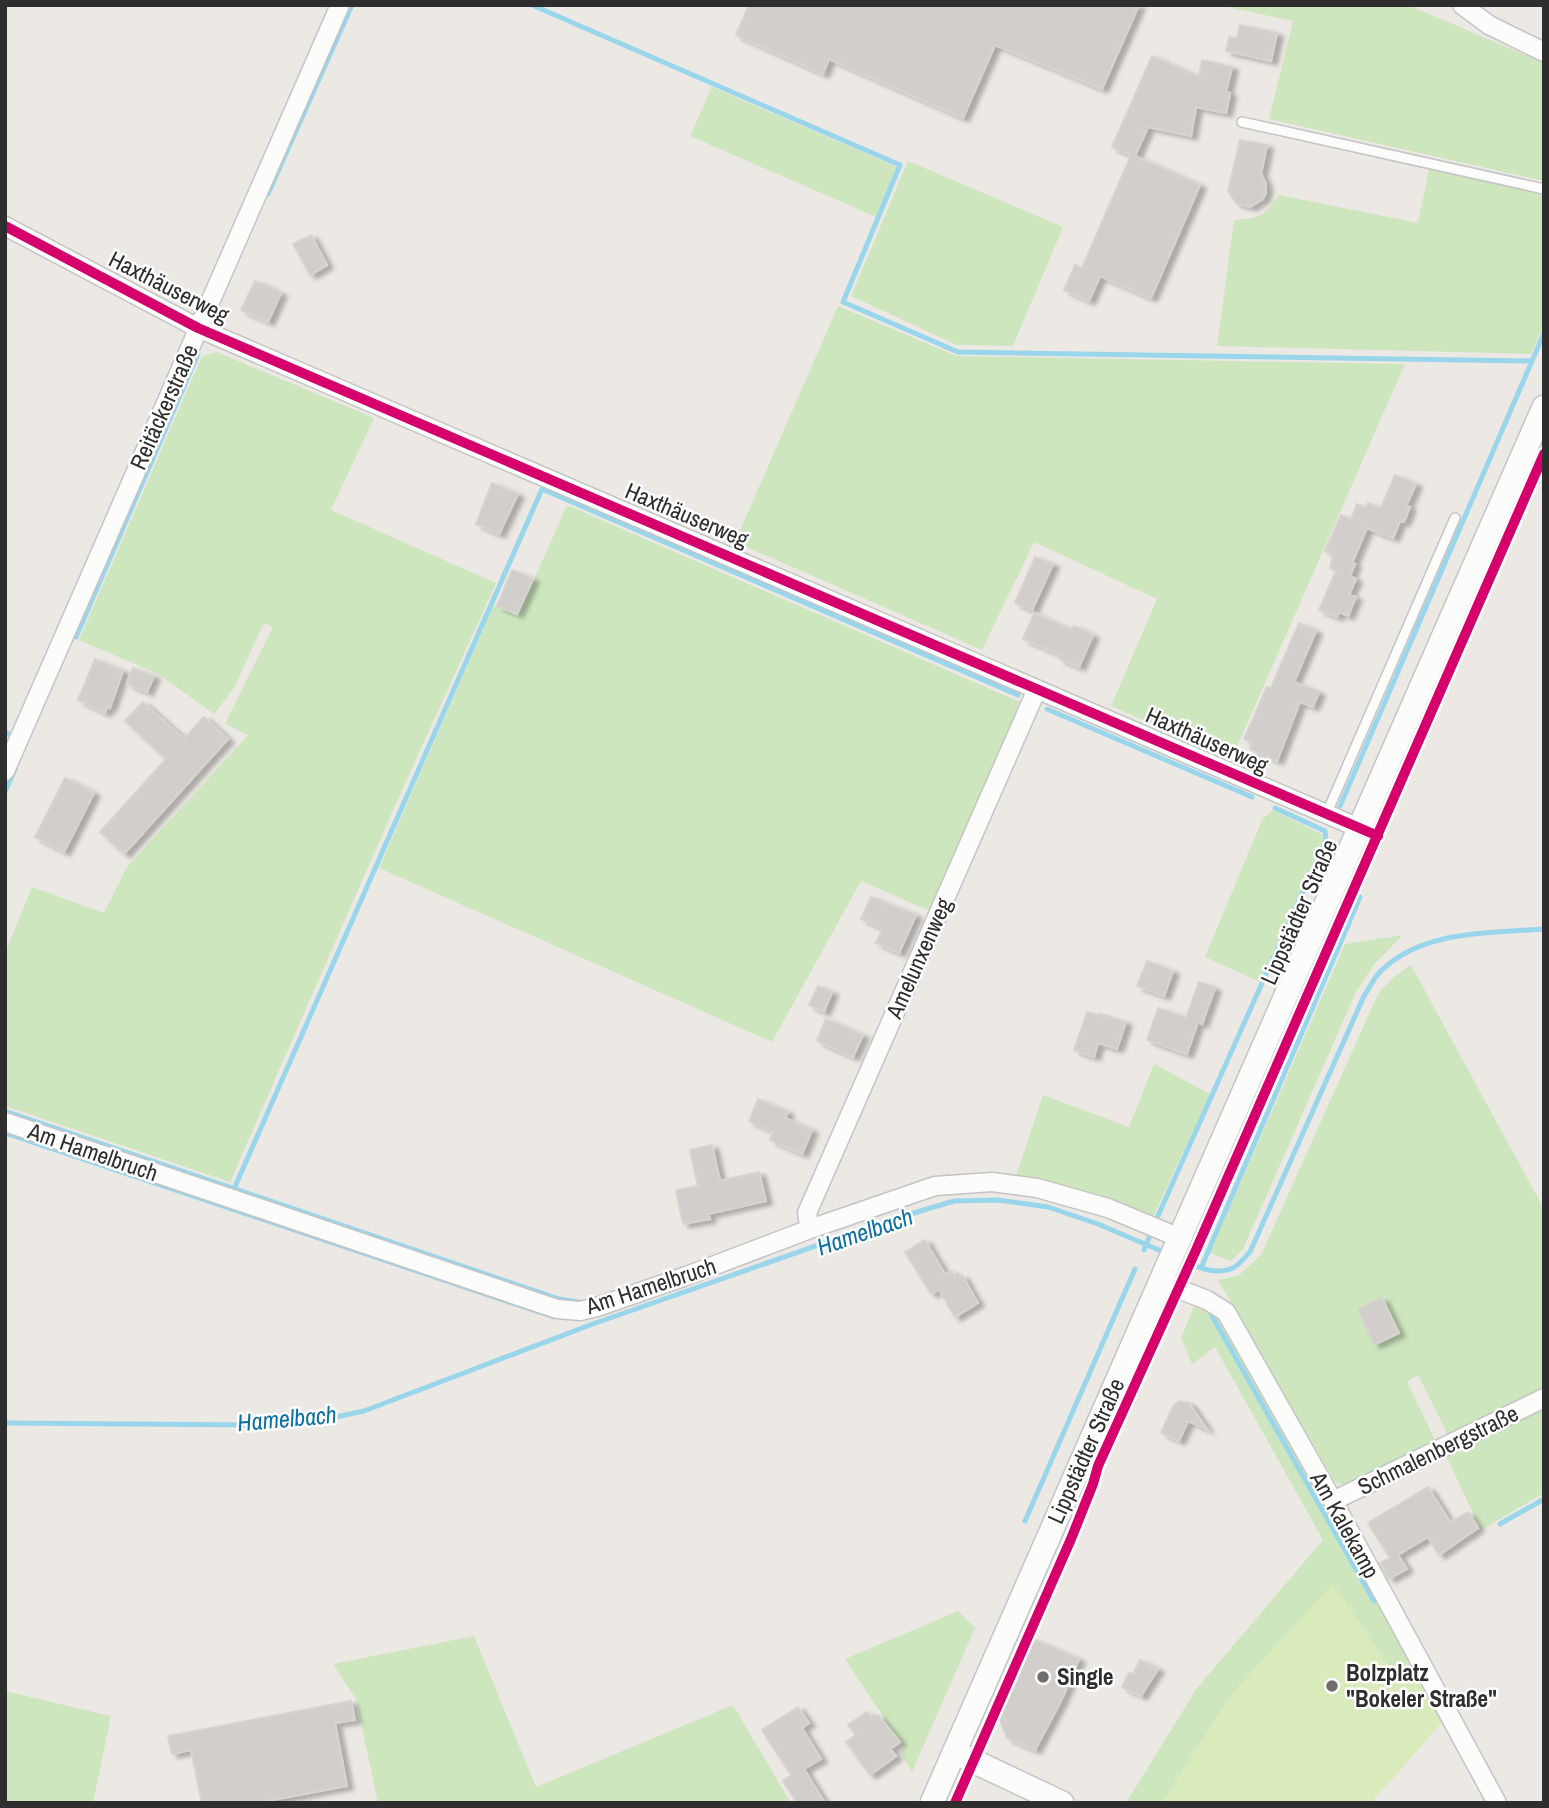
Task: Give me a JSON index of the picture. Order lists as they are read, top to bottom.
{
  "streets": {
    "street": [
      "Haxthäuserweg",
      "Reitäckerstraße",
      "Lippstädter Straße",
      "Amelunxenweg",
      "Am Hamelbruch",
      "Schmalenbergstraße",
      "Am Kalekamp"
    ]
  },
  "crossings": [
    ["Haxthäuserweg", "Reitäckerstraße"],
    ["Haxthäuserweg", "Lippstädter Straße"],
    ["Haxthäuserweg", "Amelunxenweg"],
    ["Lippstädter Straße", "Am Hamelbruch"],
    ["Lippstädter Straße", "Am Kalekamp"],
    ["Amelunxenweg", "Am Hamelbruch"],
    ["Schmalenbergstraße", "Am Kalekamp"]
  ],
  "water": ["Hamelbach"],
  "places": ["Single", "Bolzplatz \"Bokeler Straße\""]
}
